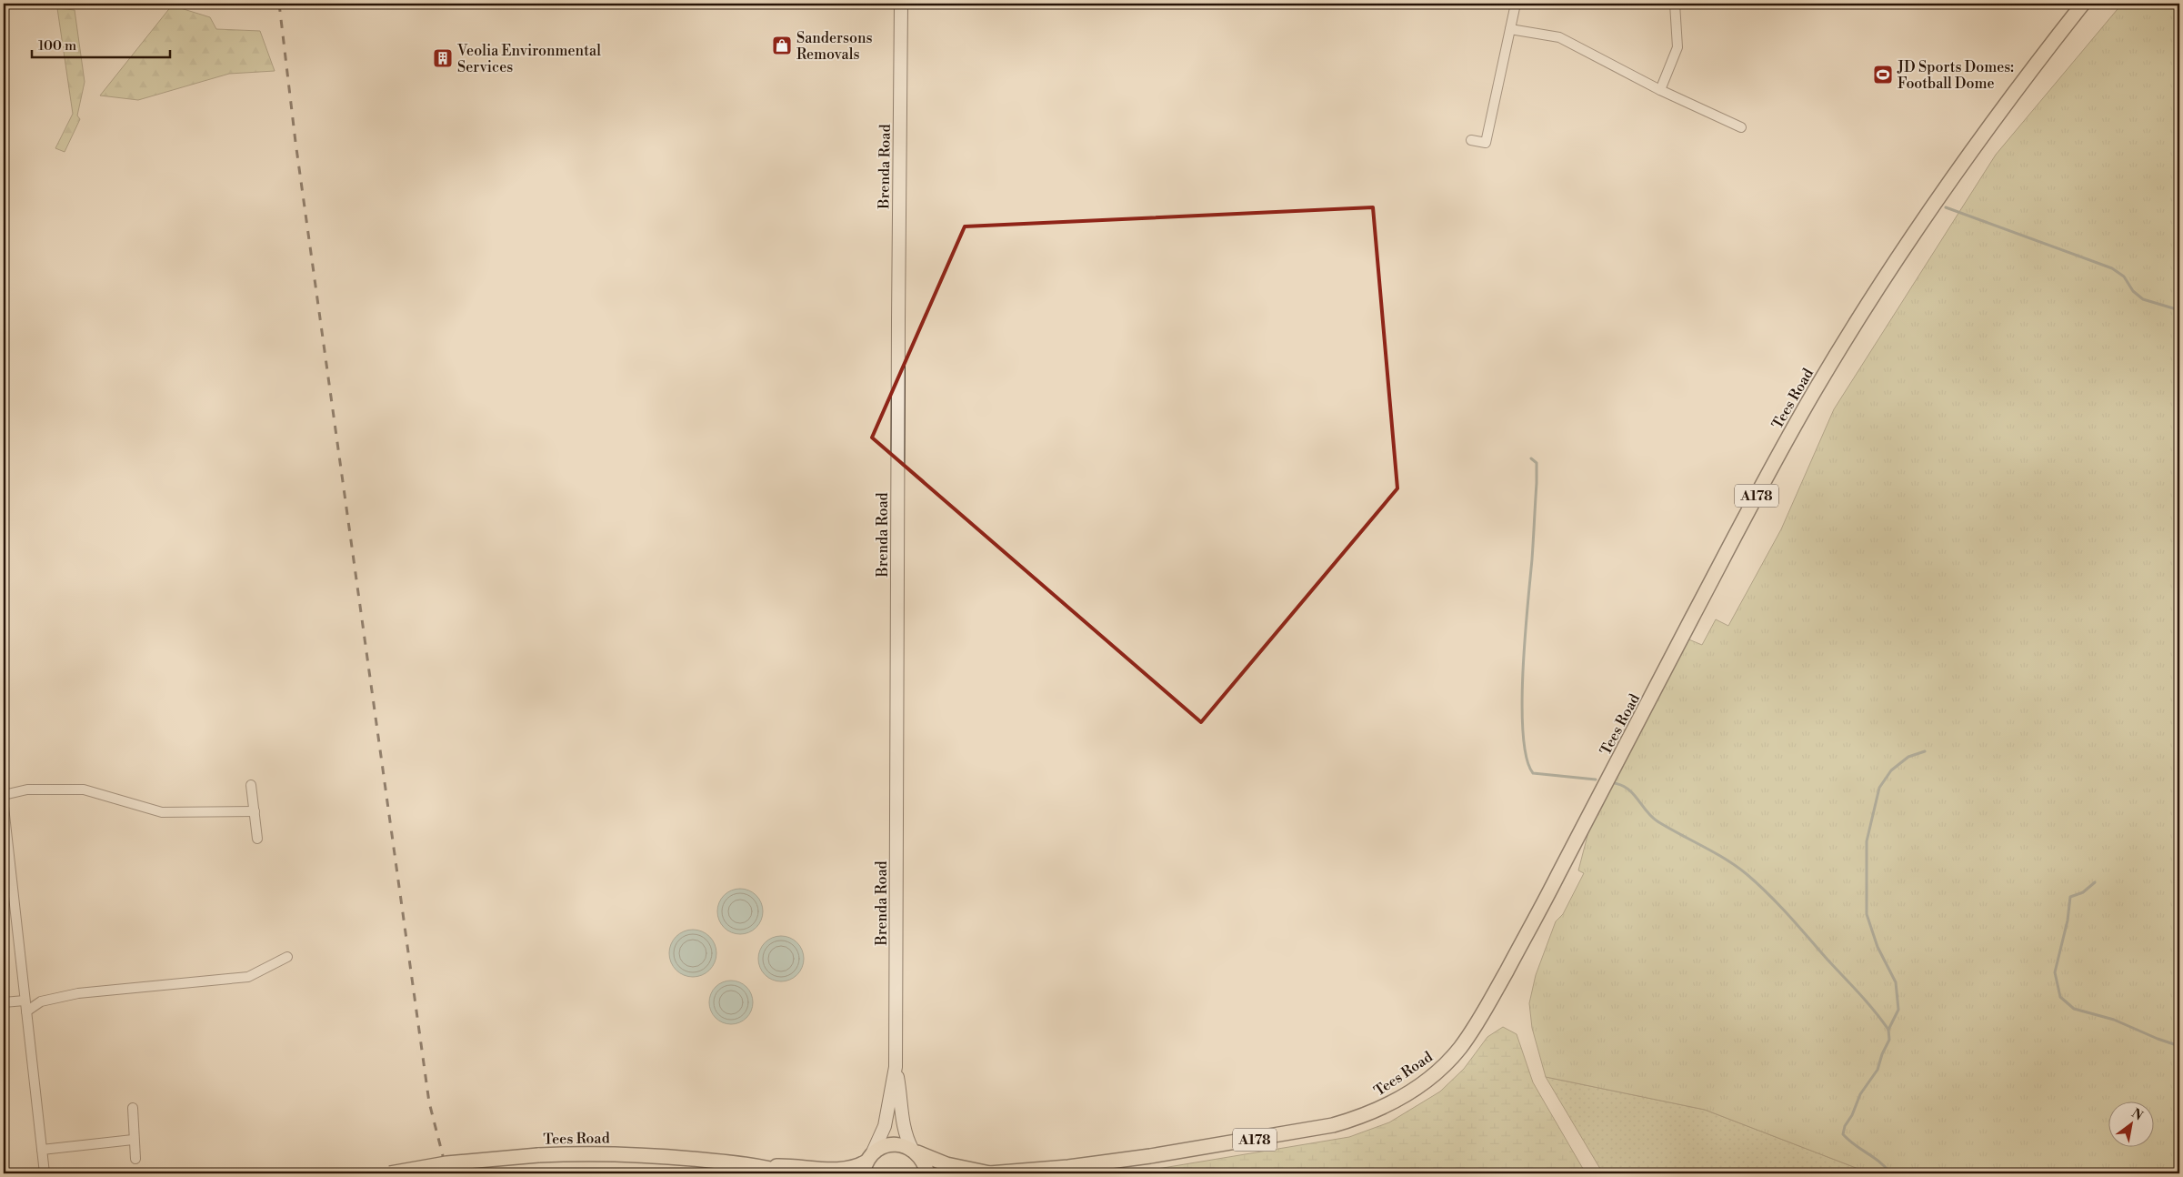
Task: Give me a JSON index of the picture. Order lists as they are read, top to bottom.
{
  "streets": {
    "main road": ["Brenda Road", "Tees Road", "A178"]
  },
  "crossings": [
    ["Brenda Road", "Tees Road"],
    ["Brenda Road", "A178"],
    ["Tees Road", "A178"]
  ],
  "places": {
    "shop": ["Sandersons Removals"],
    "building": ["Veolia Environmental Services"],
    "sports": ["JD Sports Domes: Football Dome"]
  },
  "scale_bar": "100 m",
  "north": "top right"
}
